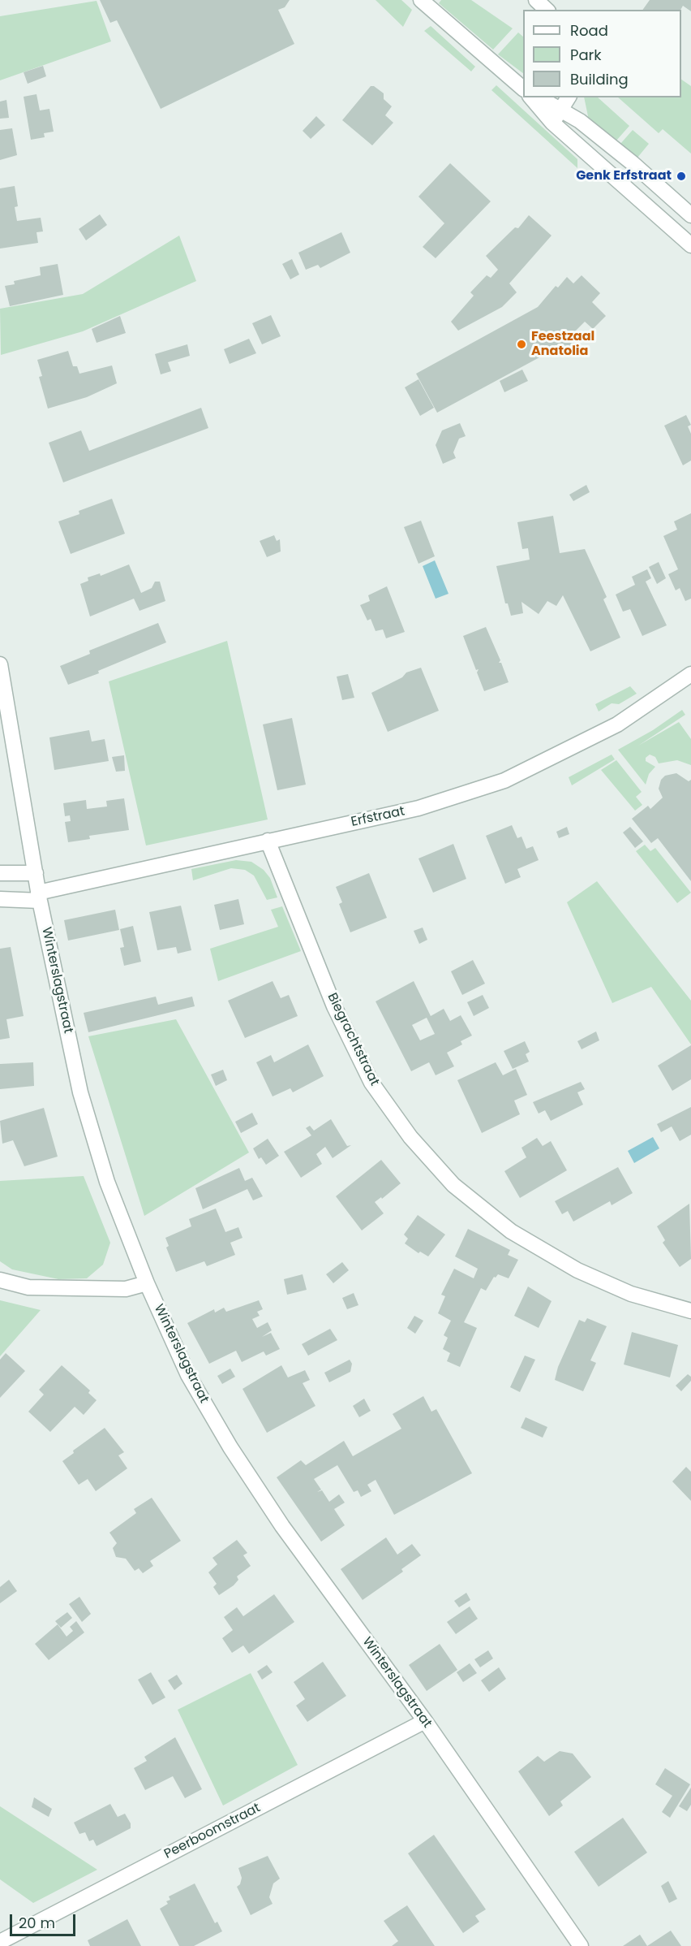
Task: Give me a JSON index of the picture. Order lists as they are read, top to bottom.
{
  "streets": {
    "street": [
      "Erfstraat",
      "Winterslagstraat",
      "Biegrachtstraat",
      "Peerboomstraat"
    ]
  },
  "crossings": [
    ["Erfstraat", "Winterslagstraat"],
    ["Erfstraat", "Biegrachtstraat"],
    ["Winterslagstraat", "Peerboomstraat"]
  ],
  "places": ["Genk Erfstraat", "Feestzaal Anatolia"],
  "legend": ["Road", "Park", "Building"],
  "scale_bar": "20 m"
}
